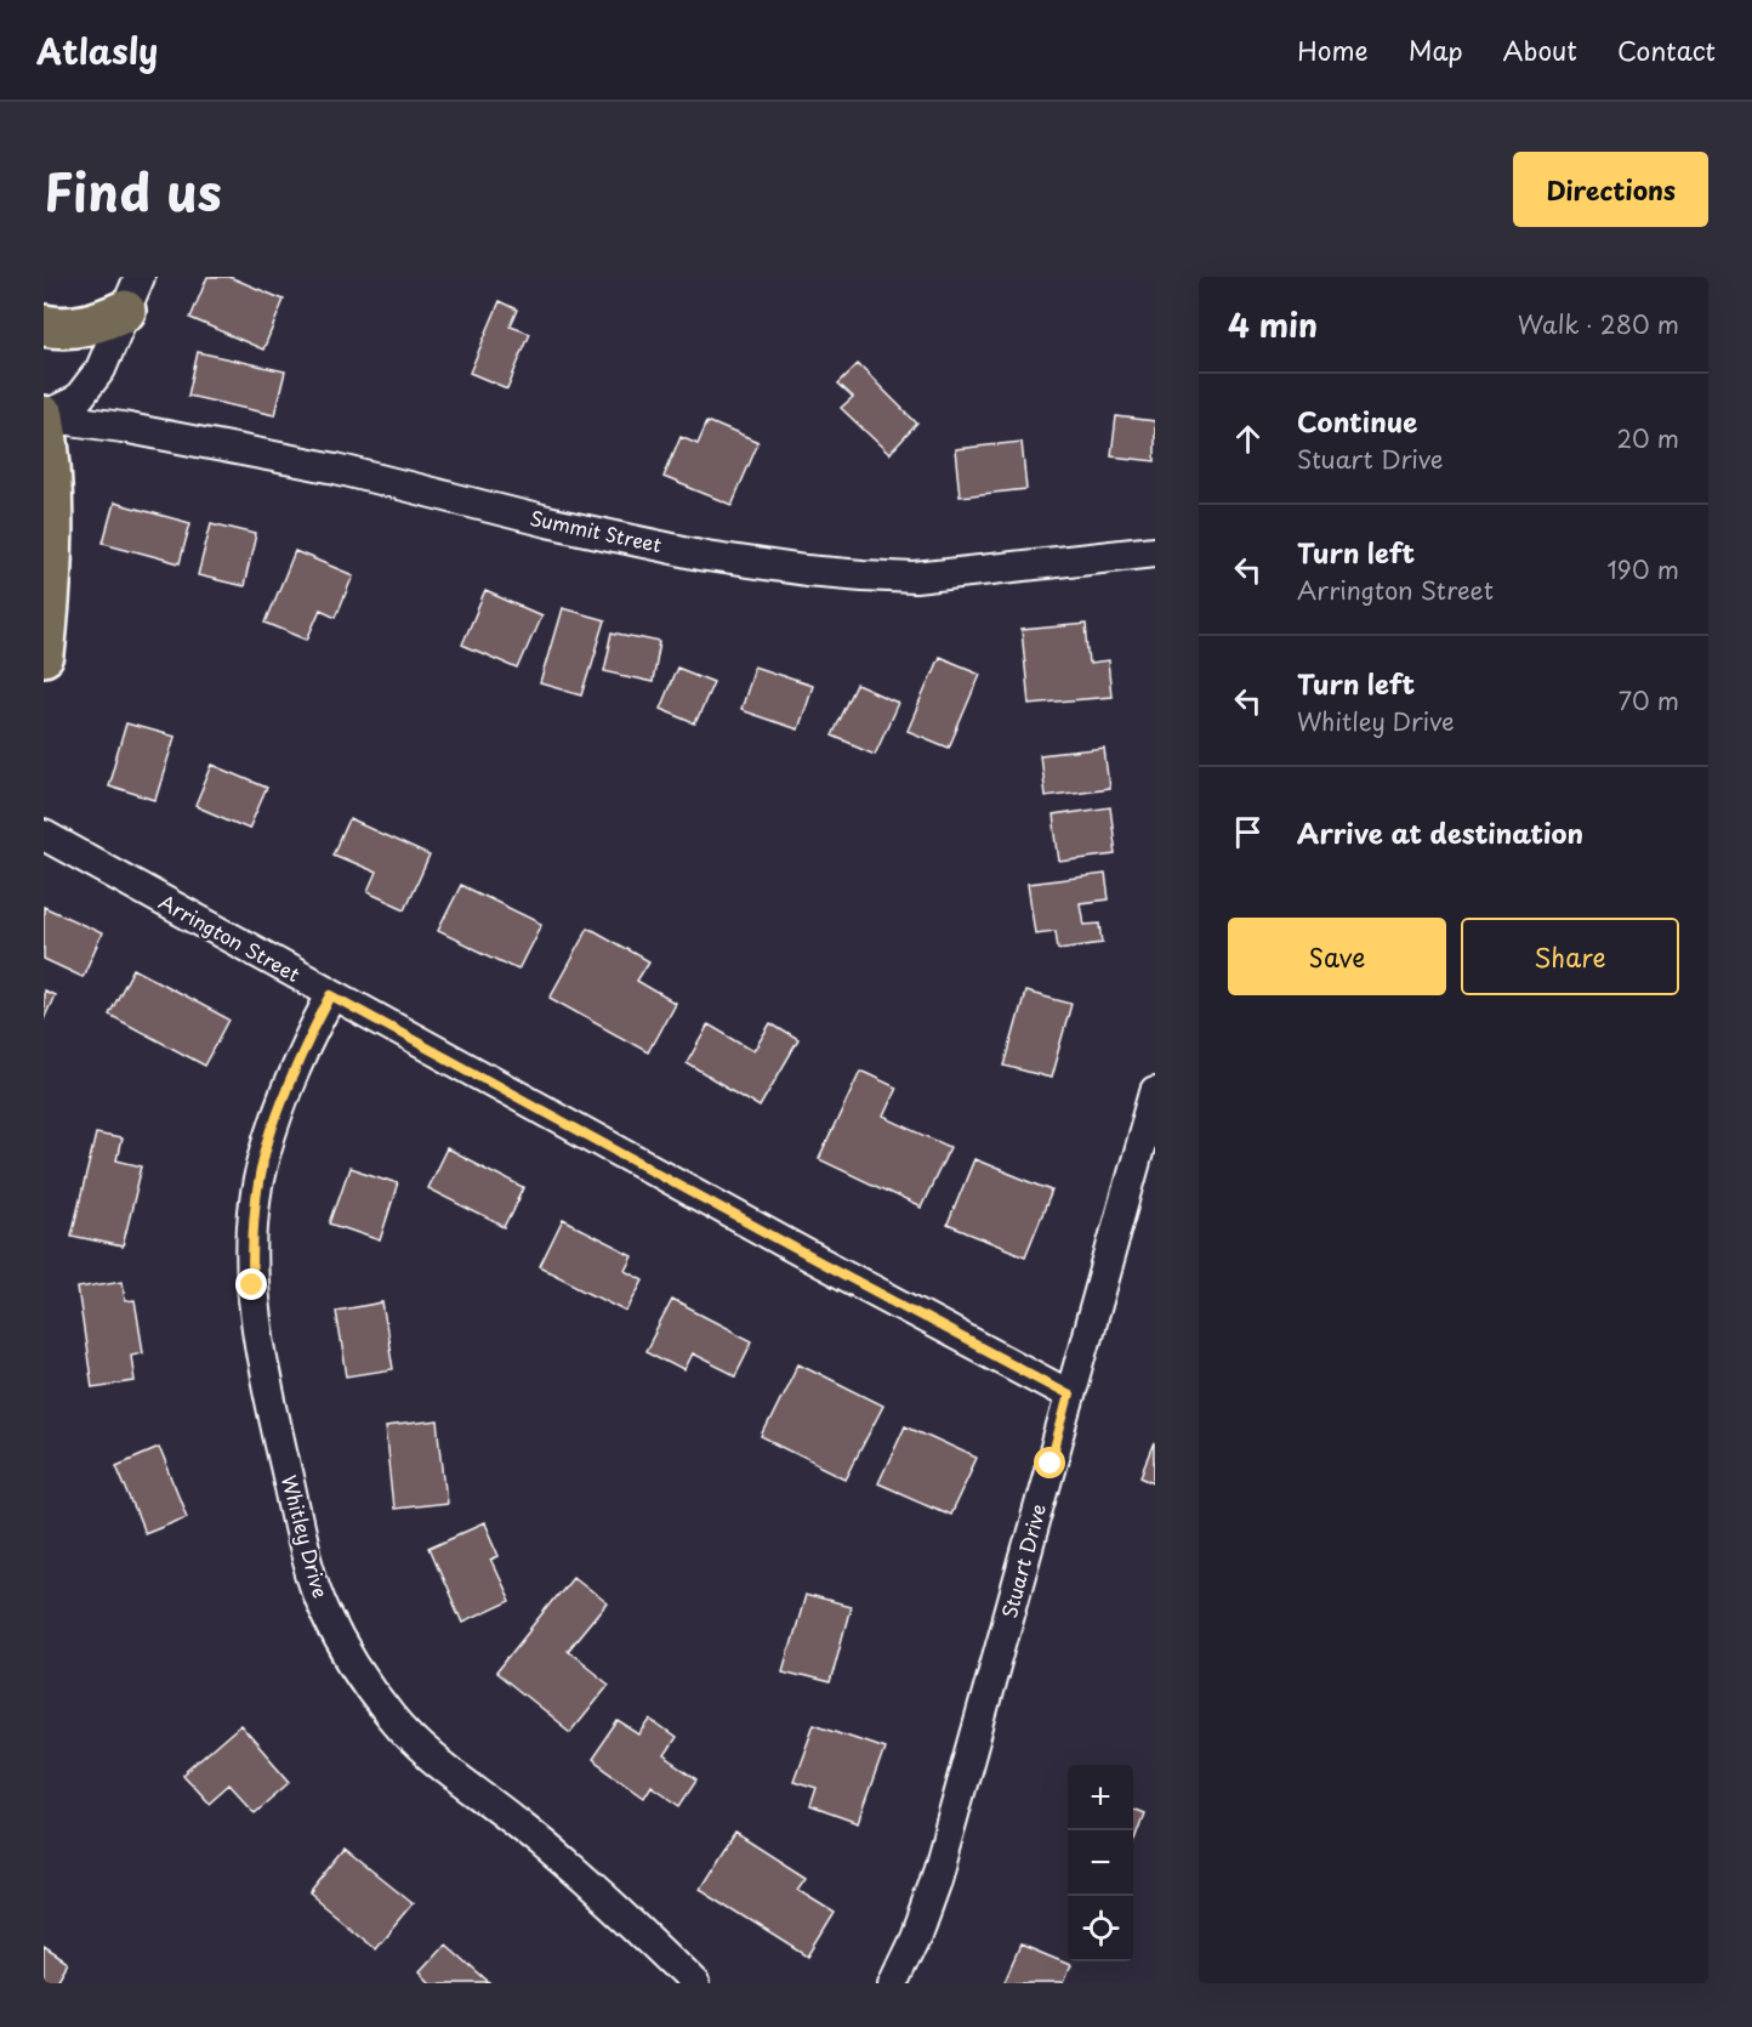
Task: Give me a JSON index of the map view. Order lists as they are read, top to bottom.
{
  "streets": {
    "street": [
      "Summit Street",
      "Arrington Street",
      "Whitley Drive",
      "Stuart Drive"
    ]
  },
  "crossings": [
    ["Arrington Street", "Whitley Drive"],
    ["Arrington Street", "Stuart Drive"]
  ],
  "page": {
    "header": "Atlasly",
    "nav": [
      "Home",
      "Map",
      "About",
      "Contact"
    ],
    "title": "Find us",
    "buttons": [
      "Directions",
      ["Save", "Share"]
    ],
    "heading": ["4 min", "Walk · 280 m"],
    "list": [
      ["Continue", "Stuart Drive", "20 m"],
      ["Turn left", "Arrington Street", "190 m"],
      ["Turn left", "Whitley Drive", "70 m"],
      "Arrive at destination"
    ],
    "map_buttons": ["+", "−"]
  }
}
